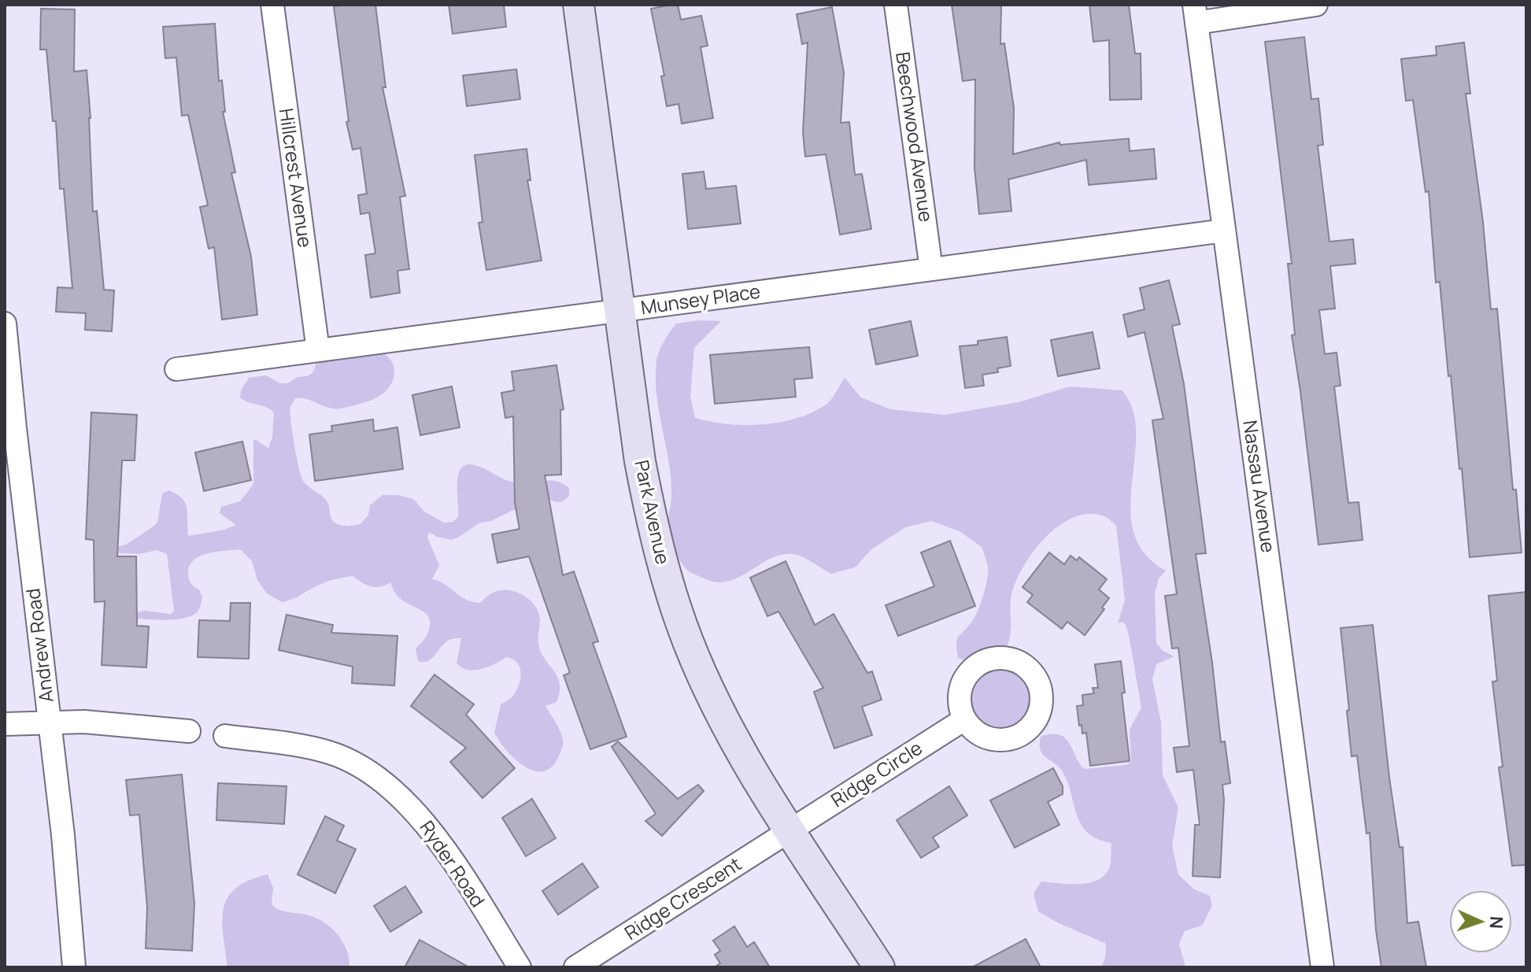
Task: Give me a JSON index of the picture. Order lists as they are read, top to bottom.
{
  "streets": {
    "street": [
      "Beechwood Avenue",
      "Hillcrest Avenue",
      "Munsey Place",
      "Nassau Avenue",
      "Park Avenue",
      "Andrew Road",
      "Ridge Circle",
      "Ryder Road",
      "Ridge Crescent"
    ]
  },
  "crossings": [
    ["Beechwood Avenue", "Munsey Place"],
    ["Hillcrest Avenue", "Munsey Place"],
    ["Munsey Place", "Nassau Avenue"],
    ["Munsey Place", "Park Avenue"],
    ["Park Avenue", "Ridge Circle"],
    ["Park Avenue", "Ridge Crescent"],
    ["Ridge Circle", "Ridge Crescent"]
  ],
  "north": "right"
}
